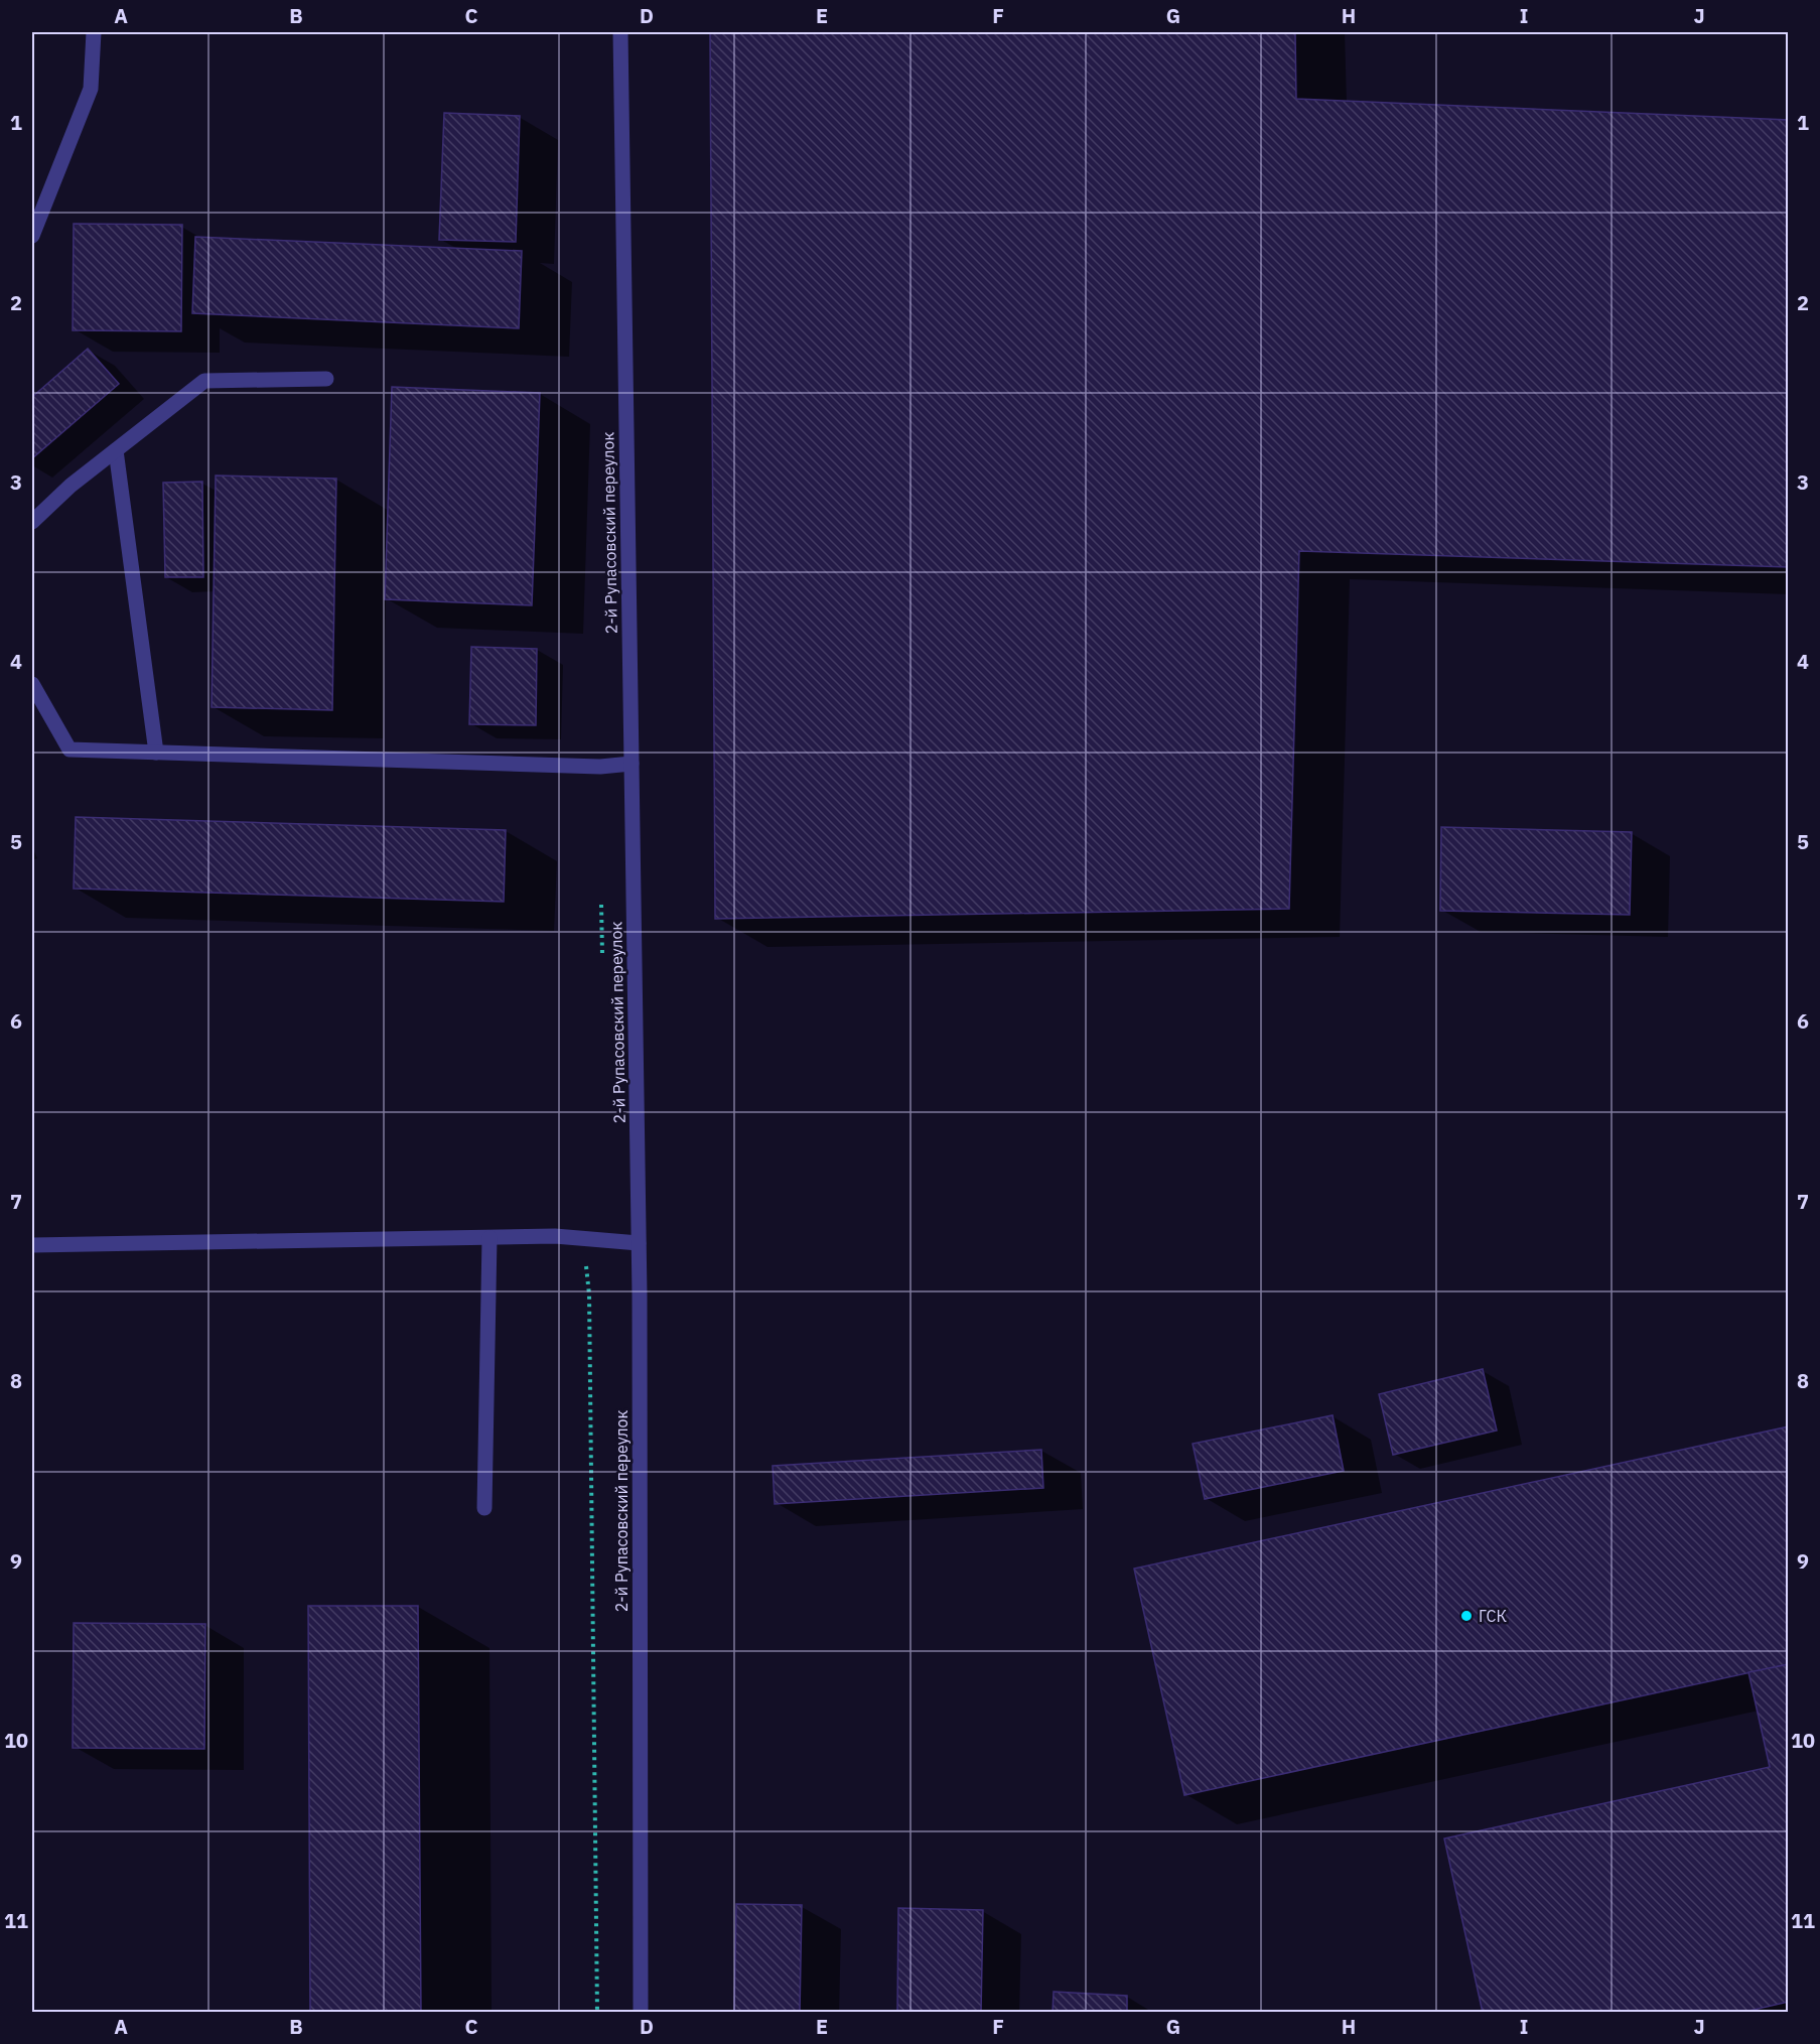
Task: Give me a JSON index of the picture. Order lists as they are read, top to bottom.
{
  "streets": {
    "street": ["2-й Рупасовский переулок"]
  },
  "places": ["ГСК"],
  "grid": {
    "columns": [
      "A",
      "B",
      "C",
      "D",
      "E",
      "F",
      "G",
      "H",
      "I",
      "J"
    ],
    "rows": [
      "1",
      "2",
      "3",
      "4",
      "5",
      "6",
      "7",
      "8",
      "9",
      "10",
      "11"
    ]
  }
}
